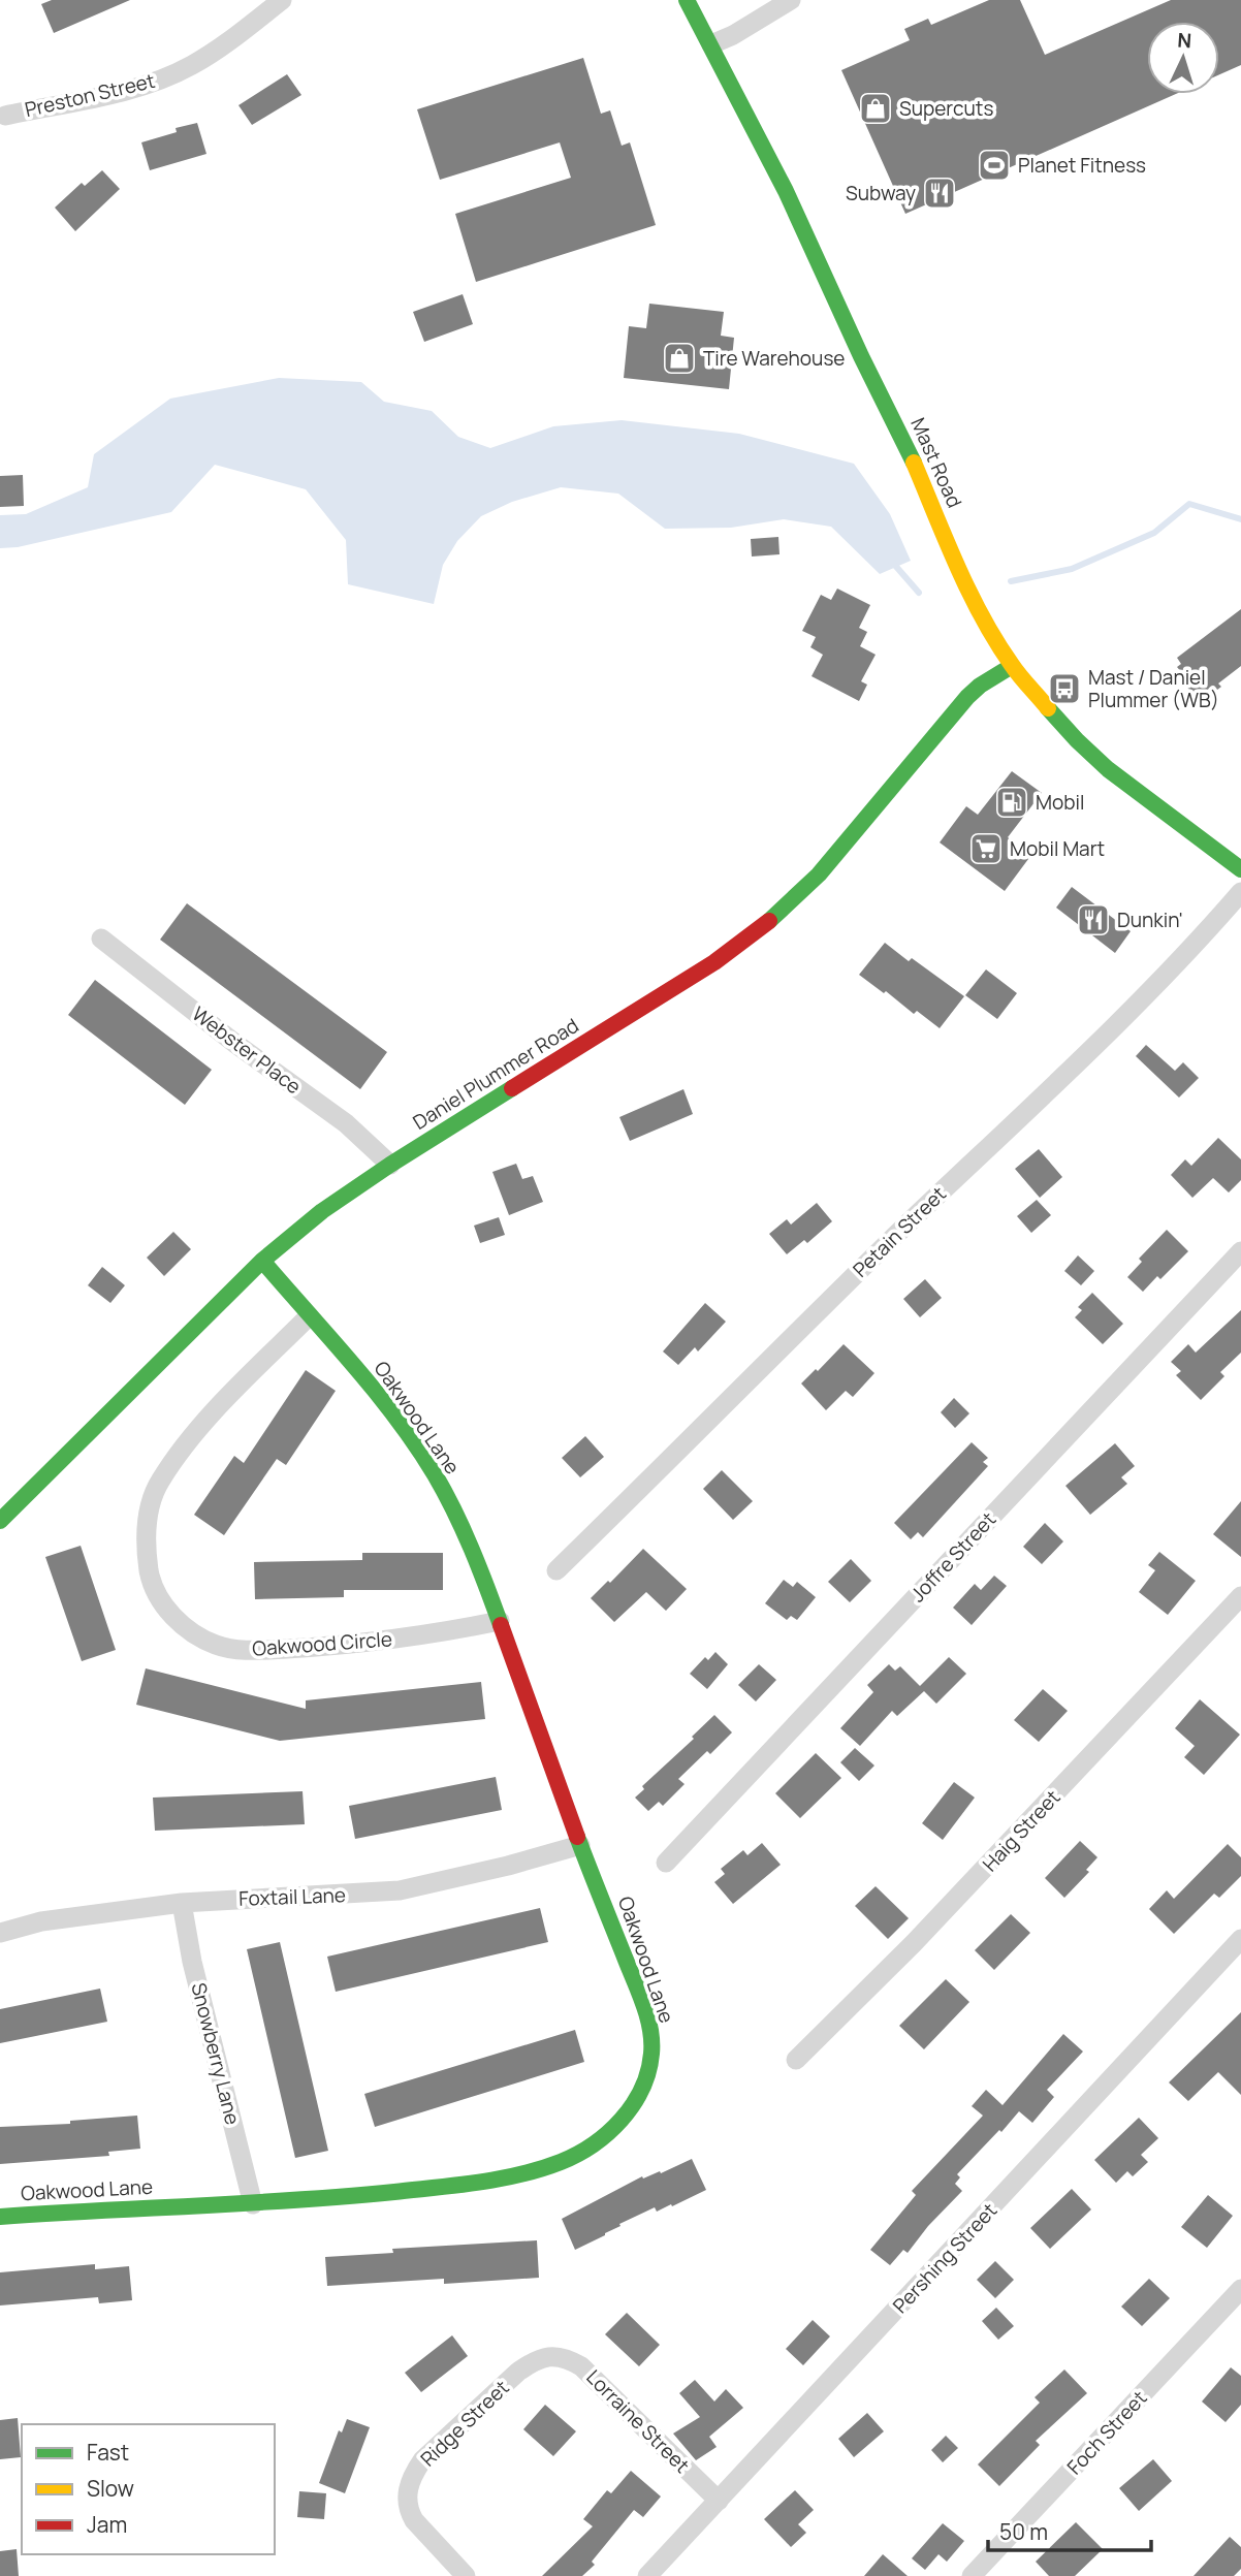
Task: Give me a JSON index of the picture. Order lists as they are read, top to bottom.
{
  "streets": {
    "street": [
      "Preston Street",
      "Mast Road",
      "Webster Place",
      "Daniel Plummer Road",
      "Petain Street",
      "Oakwood Lane",
      "Joffre Street",
      "Oakwood Circle",
      "Haig Street",
      "Foxtail Lane",
      "Snowberry Lane",
      "Pershing Street",
      "Lorraine Street",
      "Ridge Street",
      "Foch Street"
    ]
  },
  "crossings": [
    ["Mast Road", "Daniel Plummer Road"],
    ["Webster Place", "Daniel Plummer Road"],
    ["Daniel Plummer Road", "Oakwood Lane"],
    ["Oakwood Lane", "Oakwood Circle"],
    ["Oakwood Lane", "Foxtail Lane"],
    ["Oakwood Lane", "Snowberry Lane"],
    ["Foxtail Lane", "Snowberry Lane"],
    ["Pershing Street", "Lorraine Street"],
    ["Lorraine Street", "Ridge Street"]
  ],
  "places": {
    "shop": ["Supercuts", "Tire Warehouse"],
    "sports": ["Planet Fitness"],
    "restaurant": ["Subway", "Dunkin'"],
    "bus stop": ["Mast / Daniel Plummer (WB)"],
    "fuel station": ["Mobil"],
    "supermarket": ["Mobil Mart"]
  },
  "legend": ["Fast", "Slow", "Jam"],
  "scale_bar": "50 m",
  "north": "top"
}
